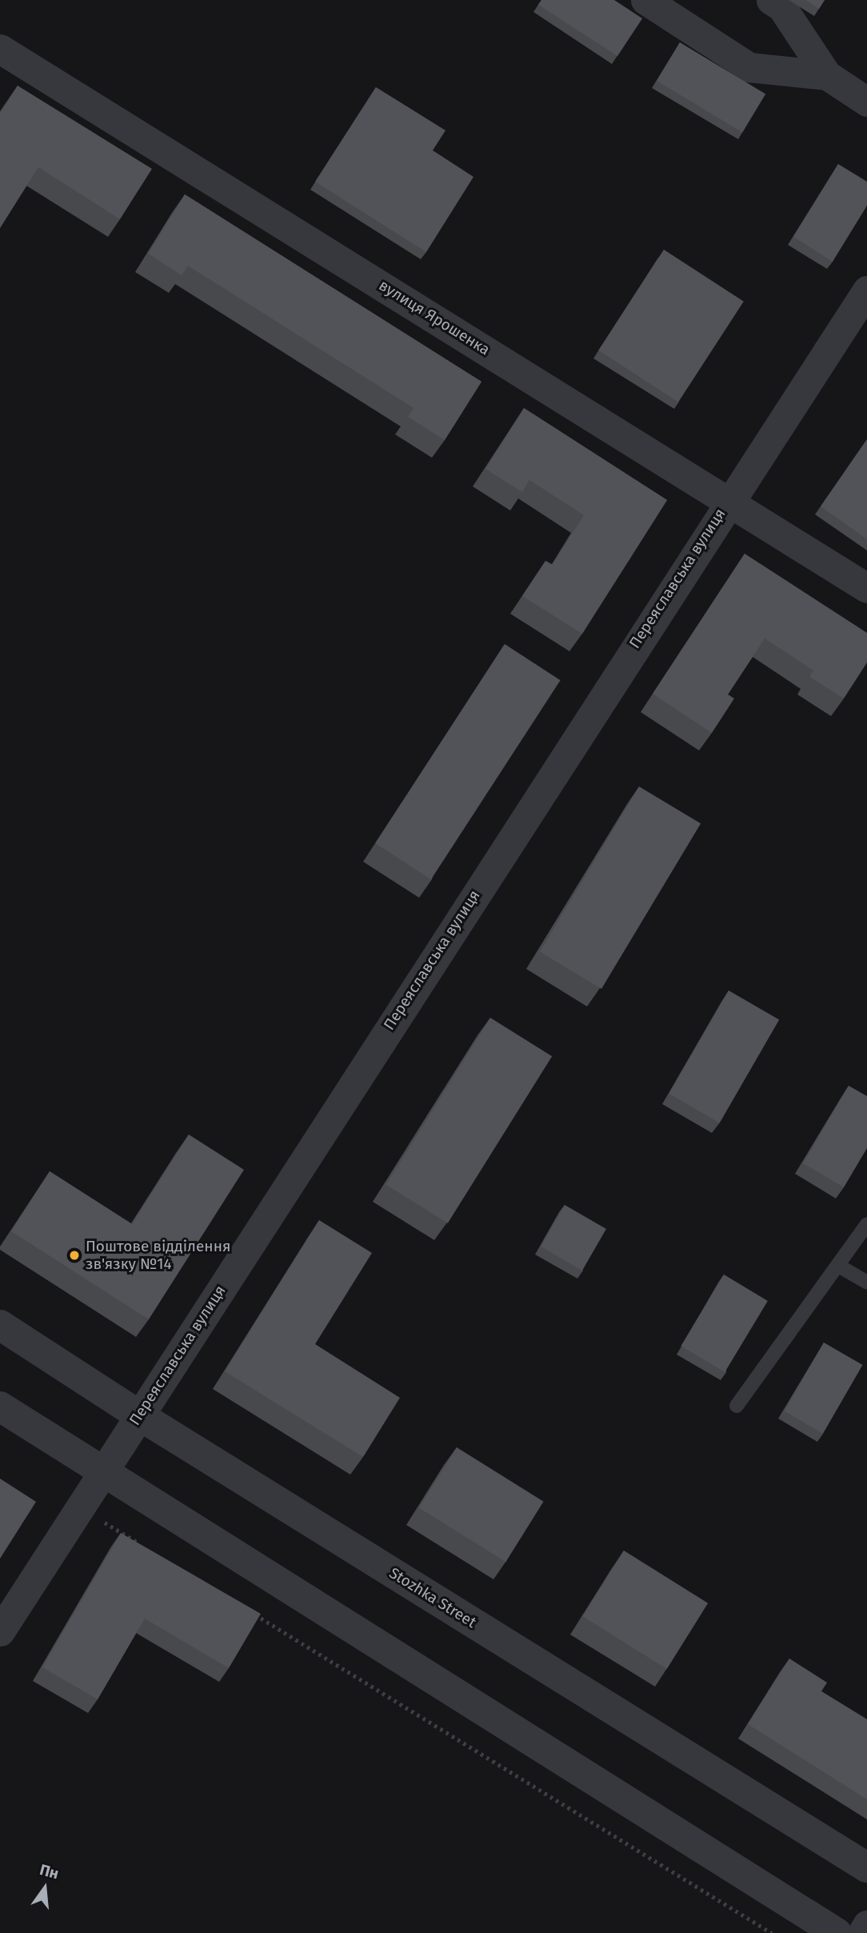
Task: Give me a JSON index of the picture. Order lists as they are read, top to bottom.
{
  "streets": {
    "street": ["вулиця Ярошенка", "Переяславська вулиця", "Stozhka Street"]
  },
  "crossings": [
    ["вулиця Ярошенка", "Переяславська вулиця"],
    ["Переяславська вулиця", "Stozhka Street"]
  ],
  "places": ["Поштове відділення зв'язку №14"],
  "north": "top"
}
